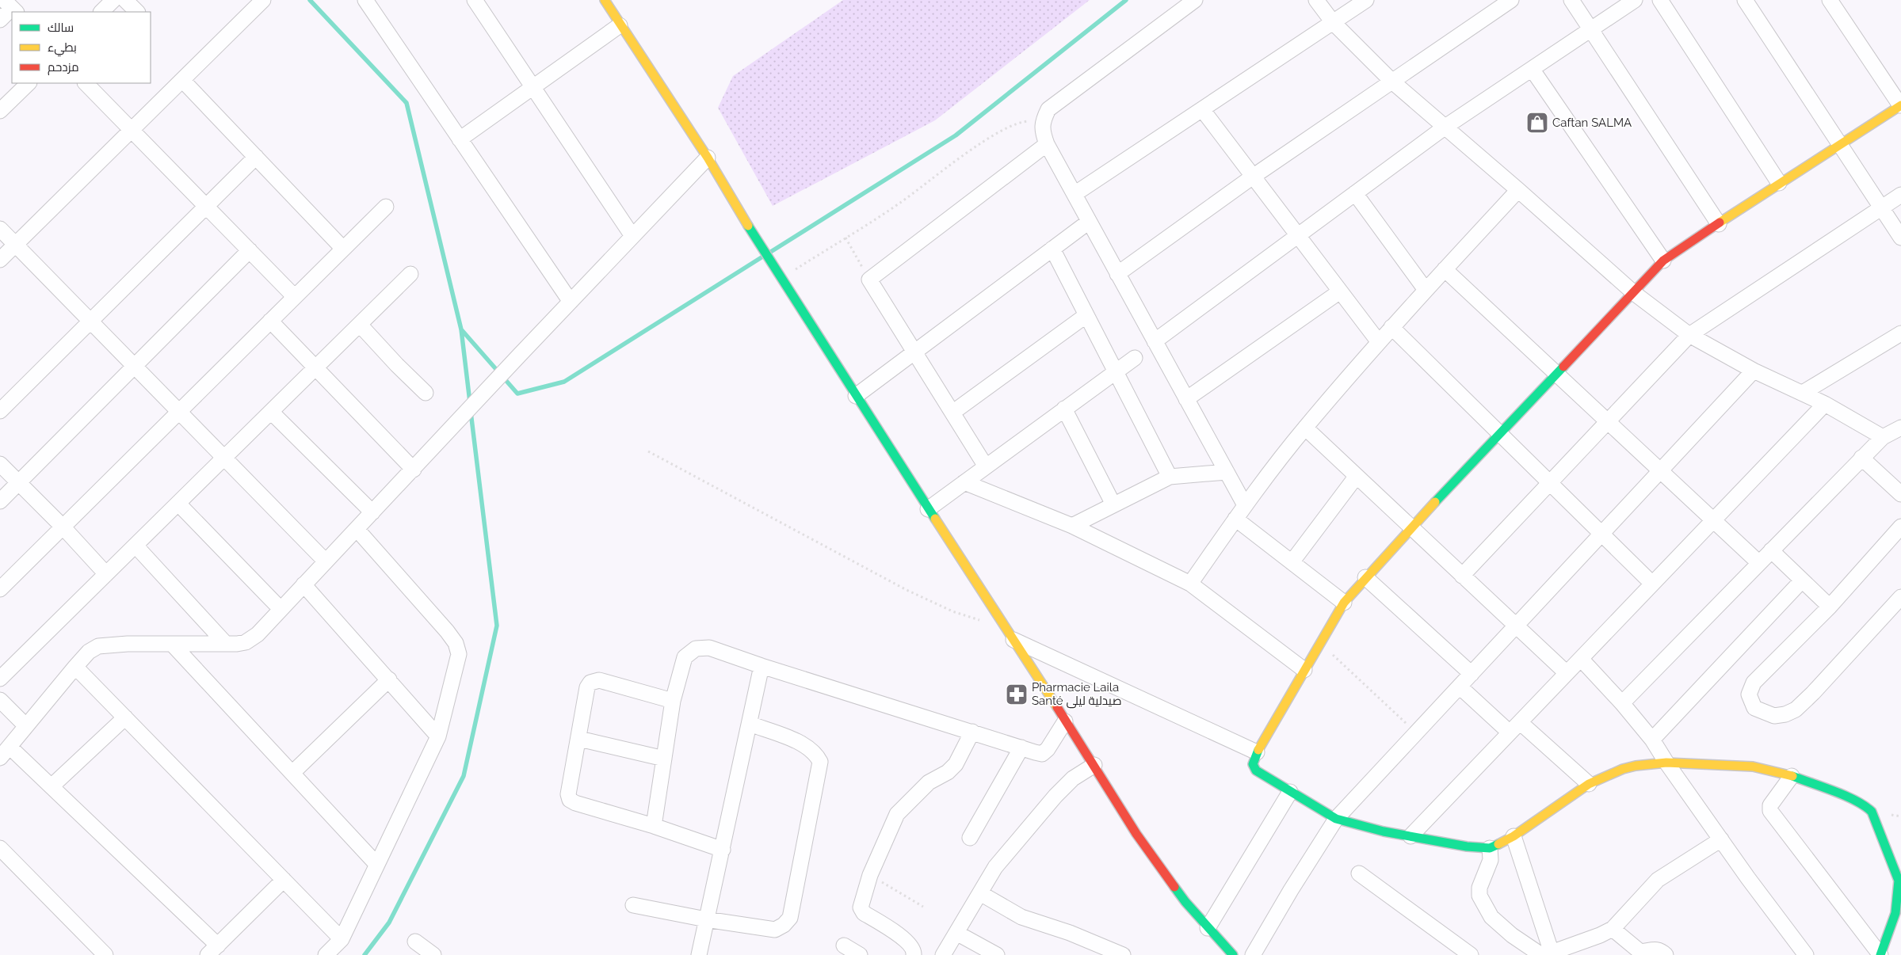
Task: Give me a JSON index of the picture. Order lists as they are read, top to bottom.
{
  "places": {
    "shop": ["Caftan SALMA"],
    "pharmacy": ["Pharmacie Laila Santé صيدلية ليلى"]
  },
  "legend": ["سالك", "بطيء", "مزدحم"]
}
